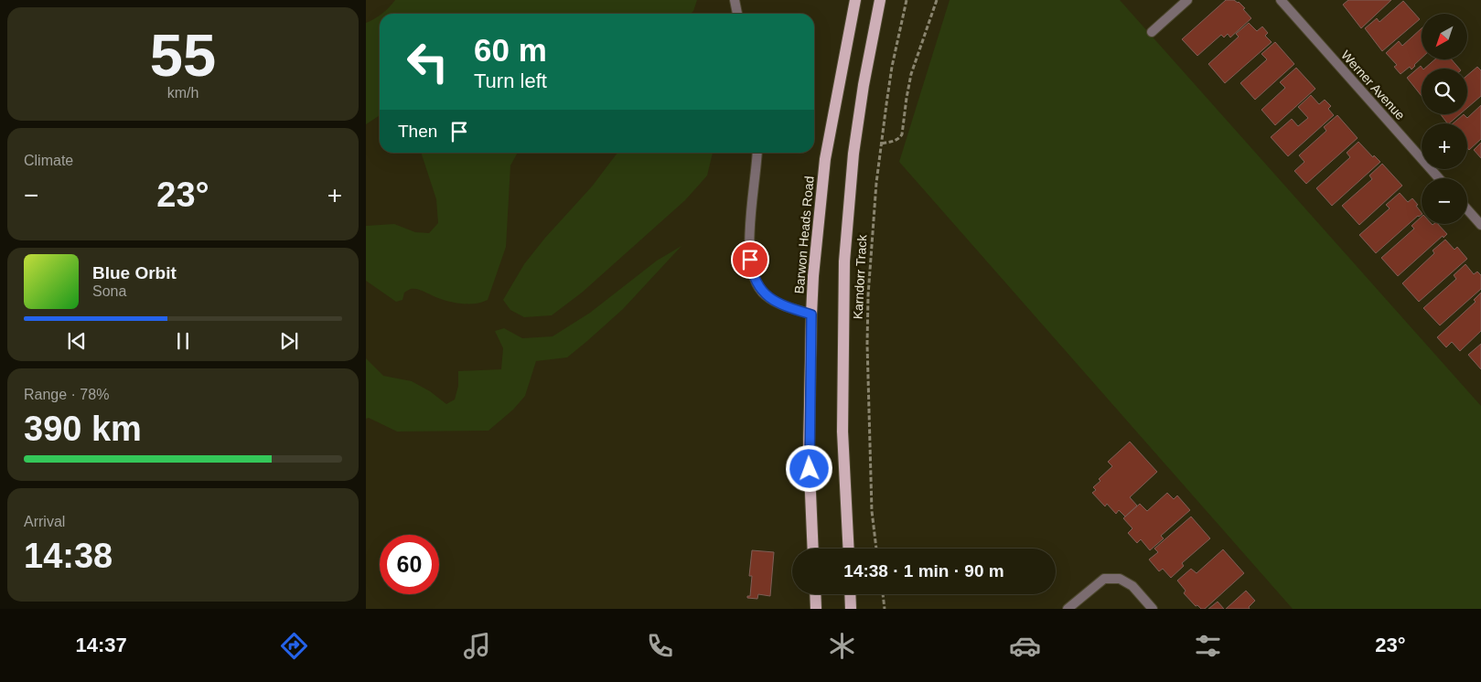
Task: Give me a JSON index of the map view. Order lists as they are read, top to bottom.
{
  "streets": {
    "main road": ["Barwon Heads Road"],
    "street": ["Werner Avenue"],
    "path": ["Karndorr Track"]
  },
  "north": "bottom left",
  "page": {
    "tile": [
      ["55", "km/h"],
      "Climate",
      ["Range · 78%", "390 km"],
      ["Arrival", "14:38"]
    ],
    "map_buttons": ["+", "−"],
    "turn": ["60 m", "Turn left"],
    "then": "Then",
    "heat": ["−", "23°", "+"],
    "song": ["Blue Orbit", "Sona"],
    "limit": "60",
    "trip": "14:38 · 1 min · 90 m",
    "tabs": ["14:37", "23°"]
  }
}
